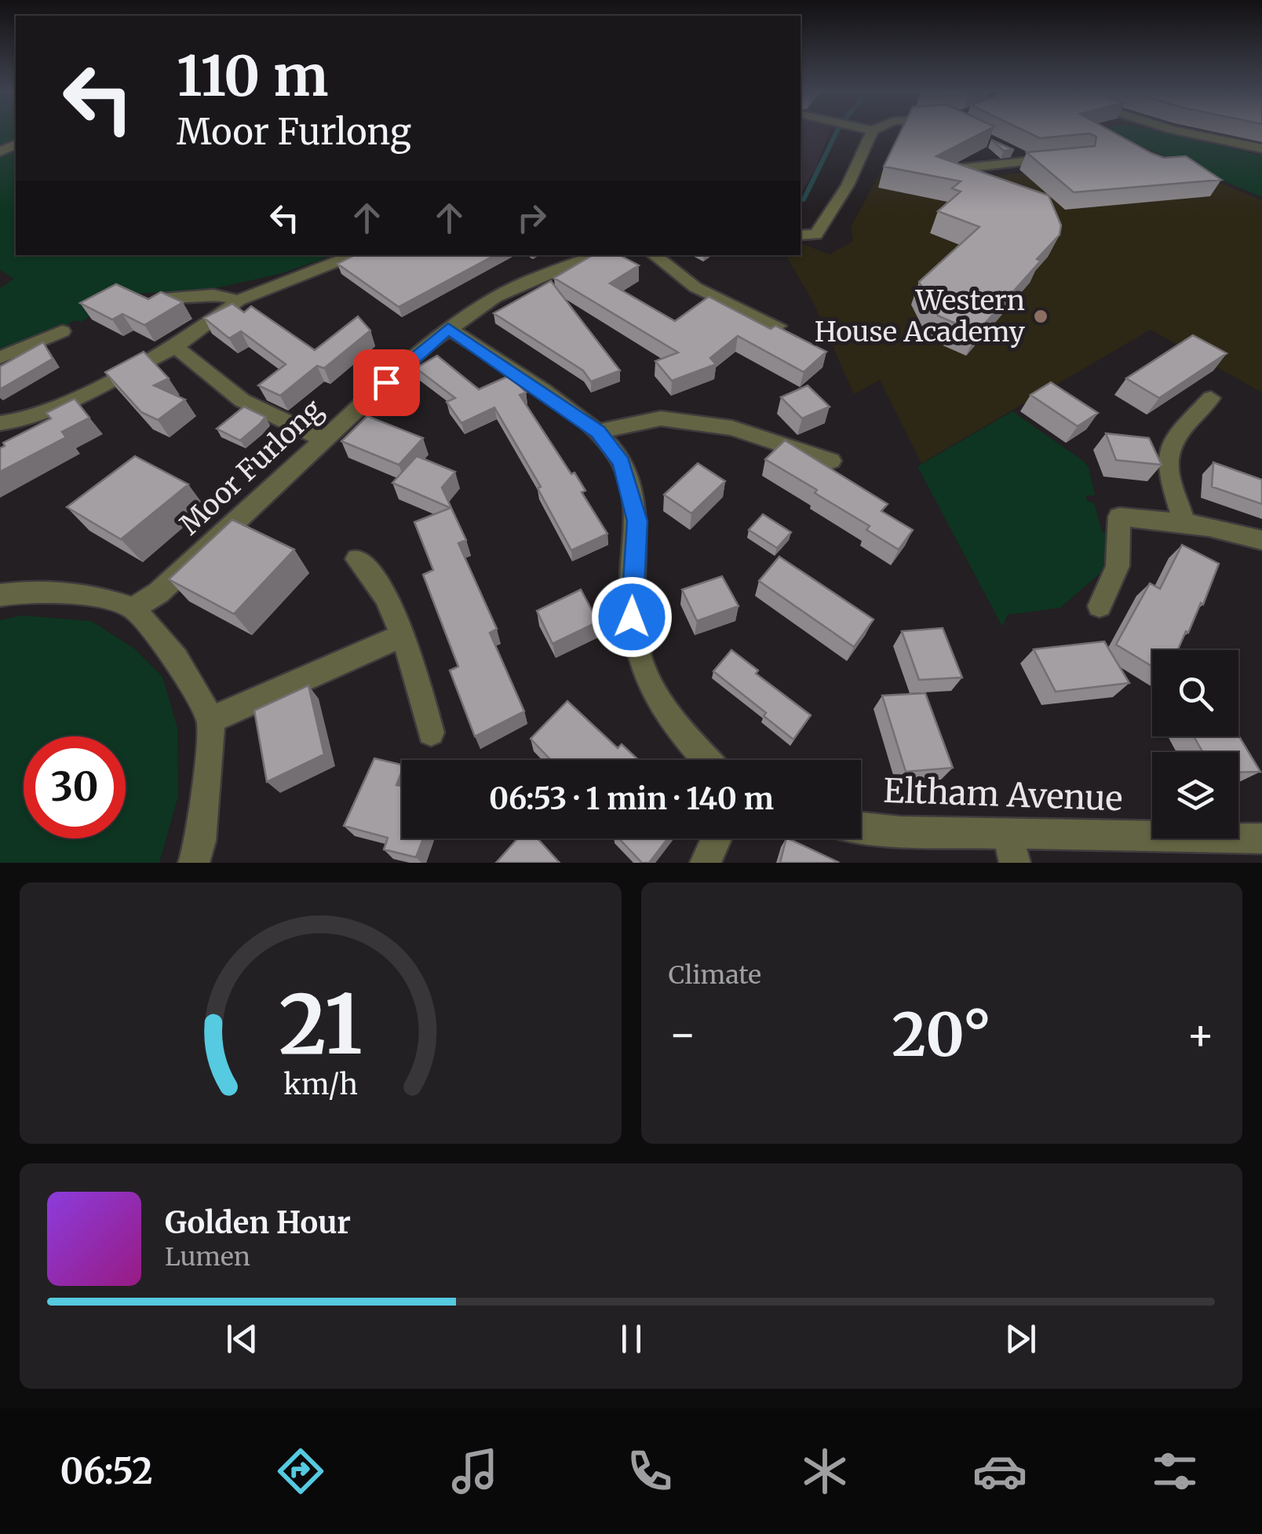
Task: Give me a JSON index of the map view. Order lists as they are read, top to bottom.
{
  "streets": {
    "street": ["Moor Furlong", "Eltham Avenue"]
  },
  "places": ["Western House Academy"],
  "page": {
    "turn": ["110 m", "Moor Furlong"],
    "limit": "30",
    "trip": "06:53 · 1 min · 140 m",
    "tile": "Climate",
    "heat": ["−", "20°", "+"],
    "song": ["Golden Hour", "Lumen"],
    "tabs": "06:52",
    "gauge": ["21", "km/h"]
  }
}
